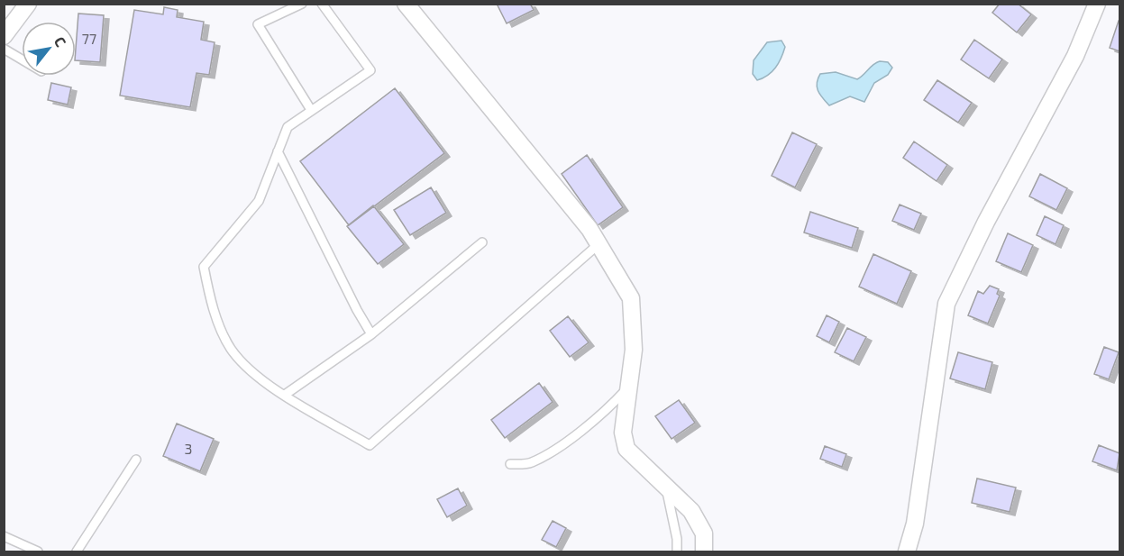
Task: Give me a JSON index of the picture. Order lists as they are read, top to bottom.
{
  "house_numbers": ["77", "3"],
  "north": "top right"
}
